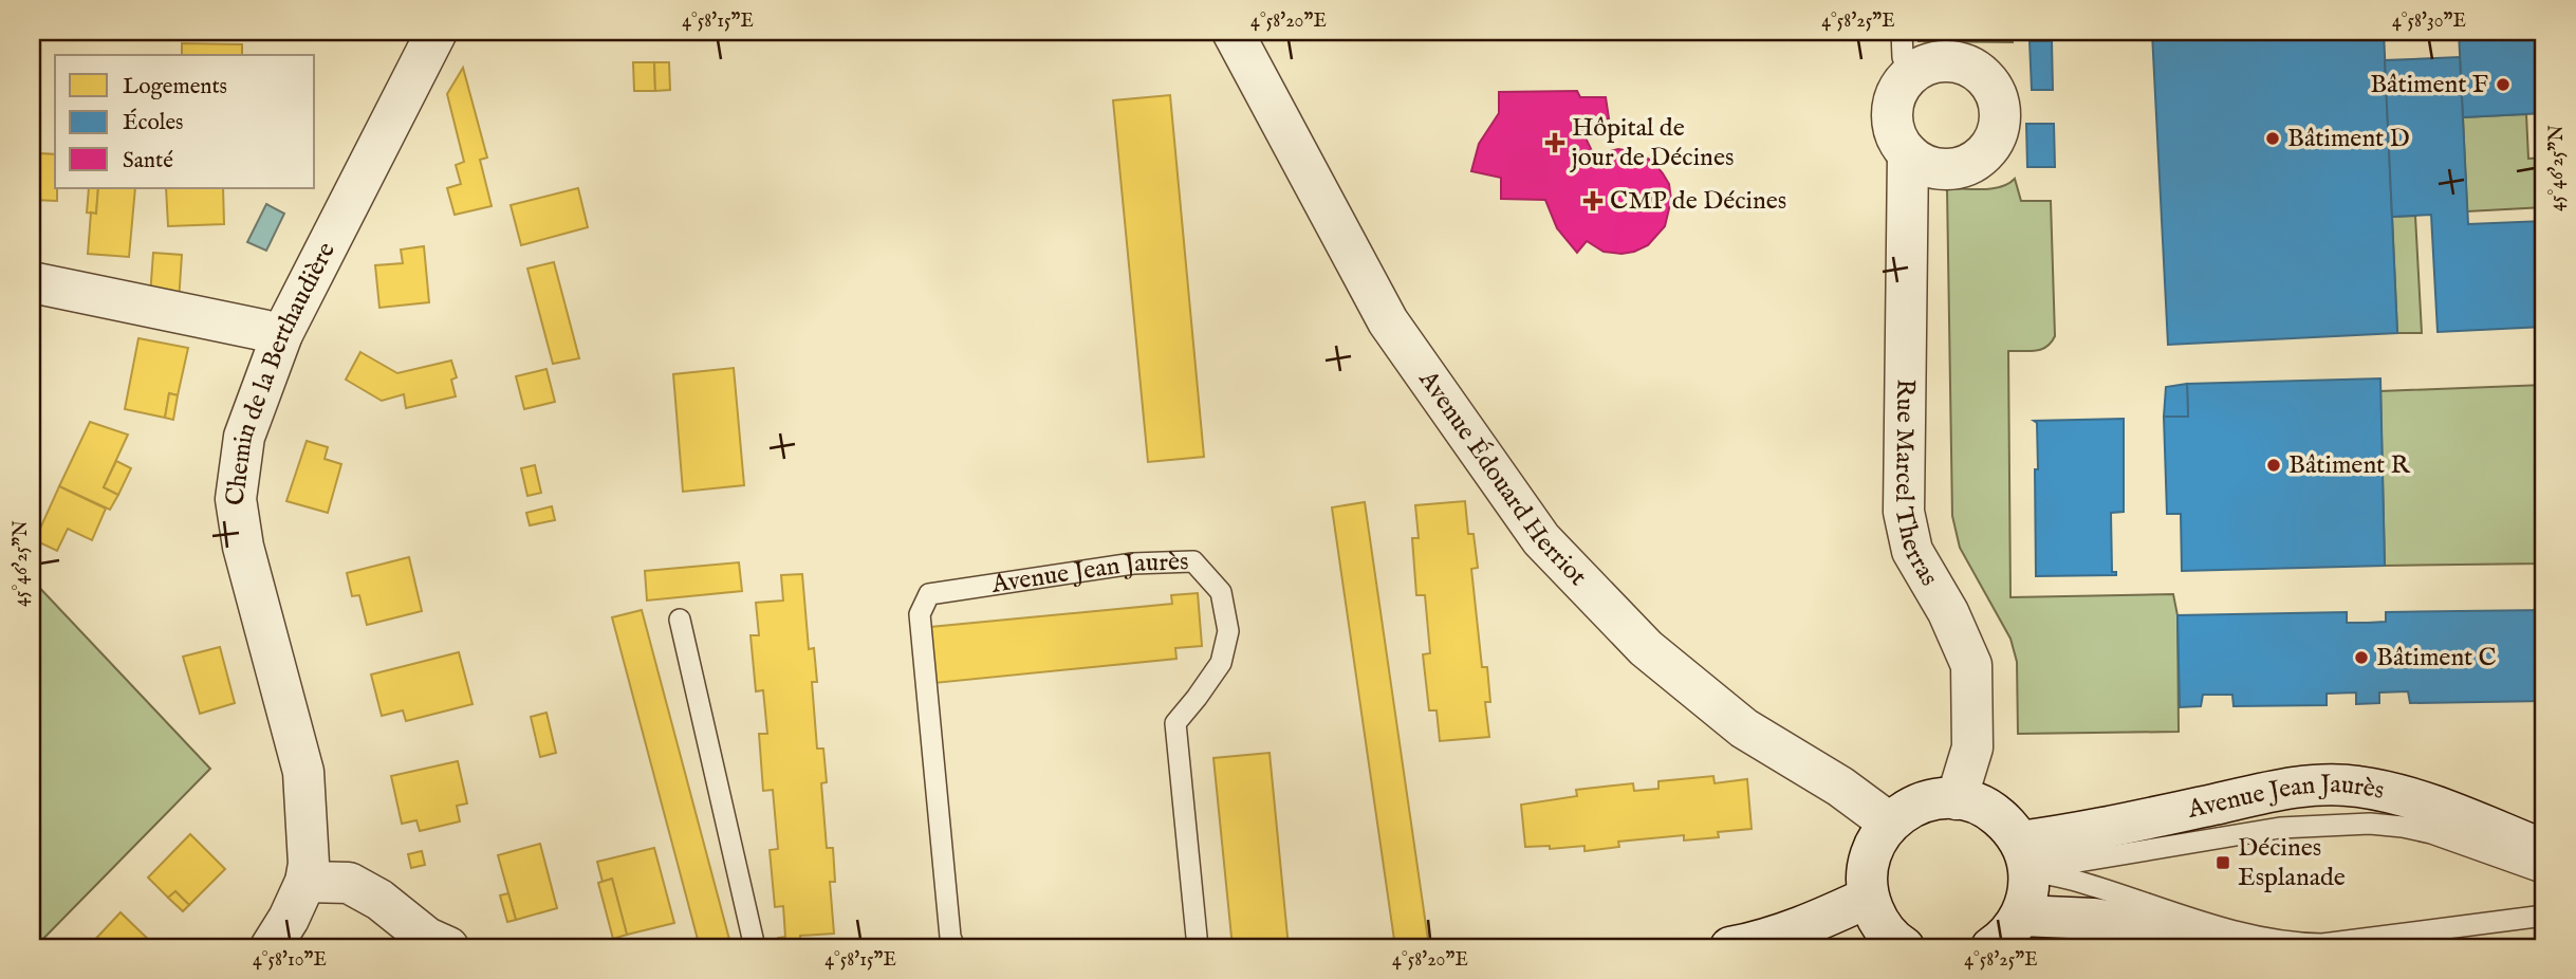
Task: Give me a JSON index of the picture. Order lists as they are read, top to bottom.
{
  "streets": {
    "street": [
      "Chemin de la Berthaudière",
      "Avenue Édouard Herriot",
      "Rue Marcel Therras",
      "Avenue Jean Jaurès"
    ]
  },
  "places": {
    "other": [
      "Bâtiment F",
      "Bâtiment D",
      "Bâtiment R",
      "Bâtiment C"
    ],
    "health": ["Hôpital de jour de Décines", "CMP de Décines"],
    "transit": ["Décines Esplanade"]
  },
  "legend": ["Logements", "Écoles", "Santé"],
  "coordinates": [
    "4°58'15\"E",
    "4°58'20\"E",
    "4°58'25\"E",
    "4°58'30\"E",
    "45°46'25\"N",
    "4°58'10\"E"
  ]
}
